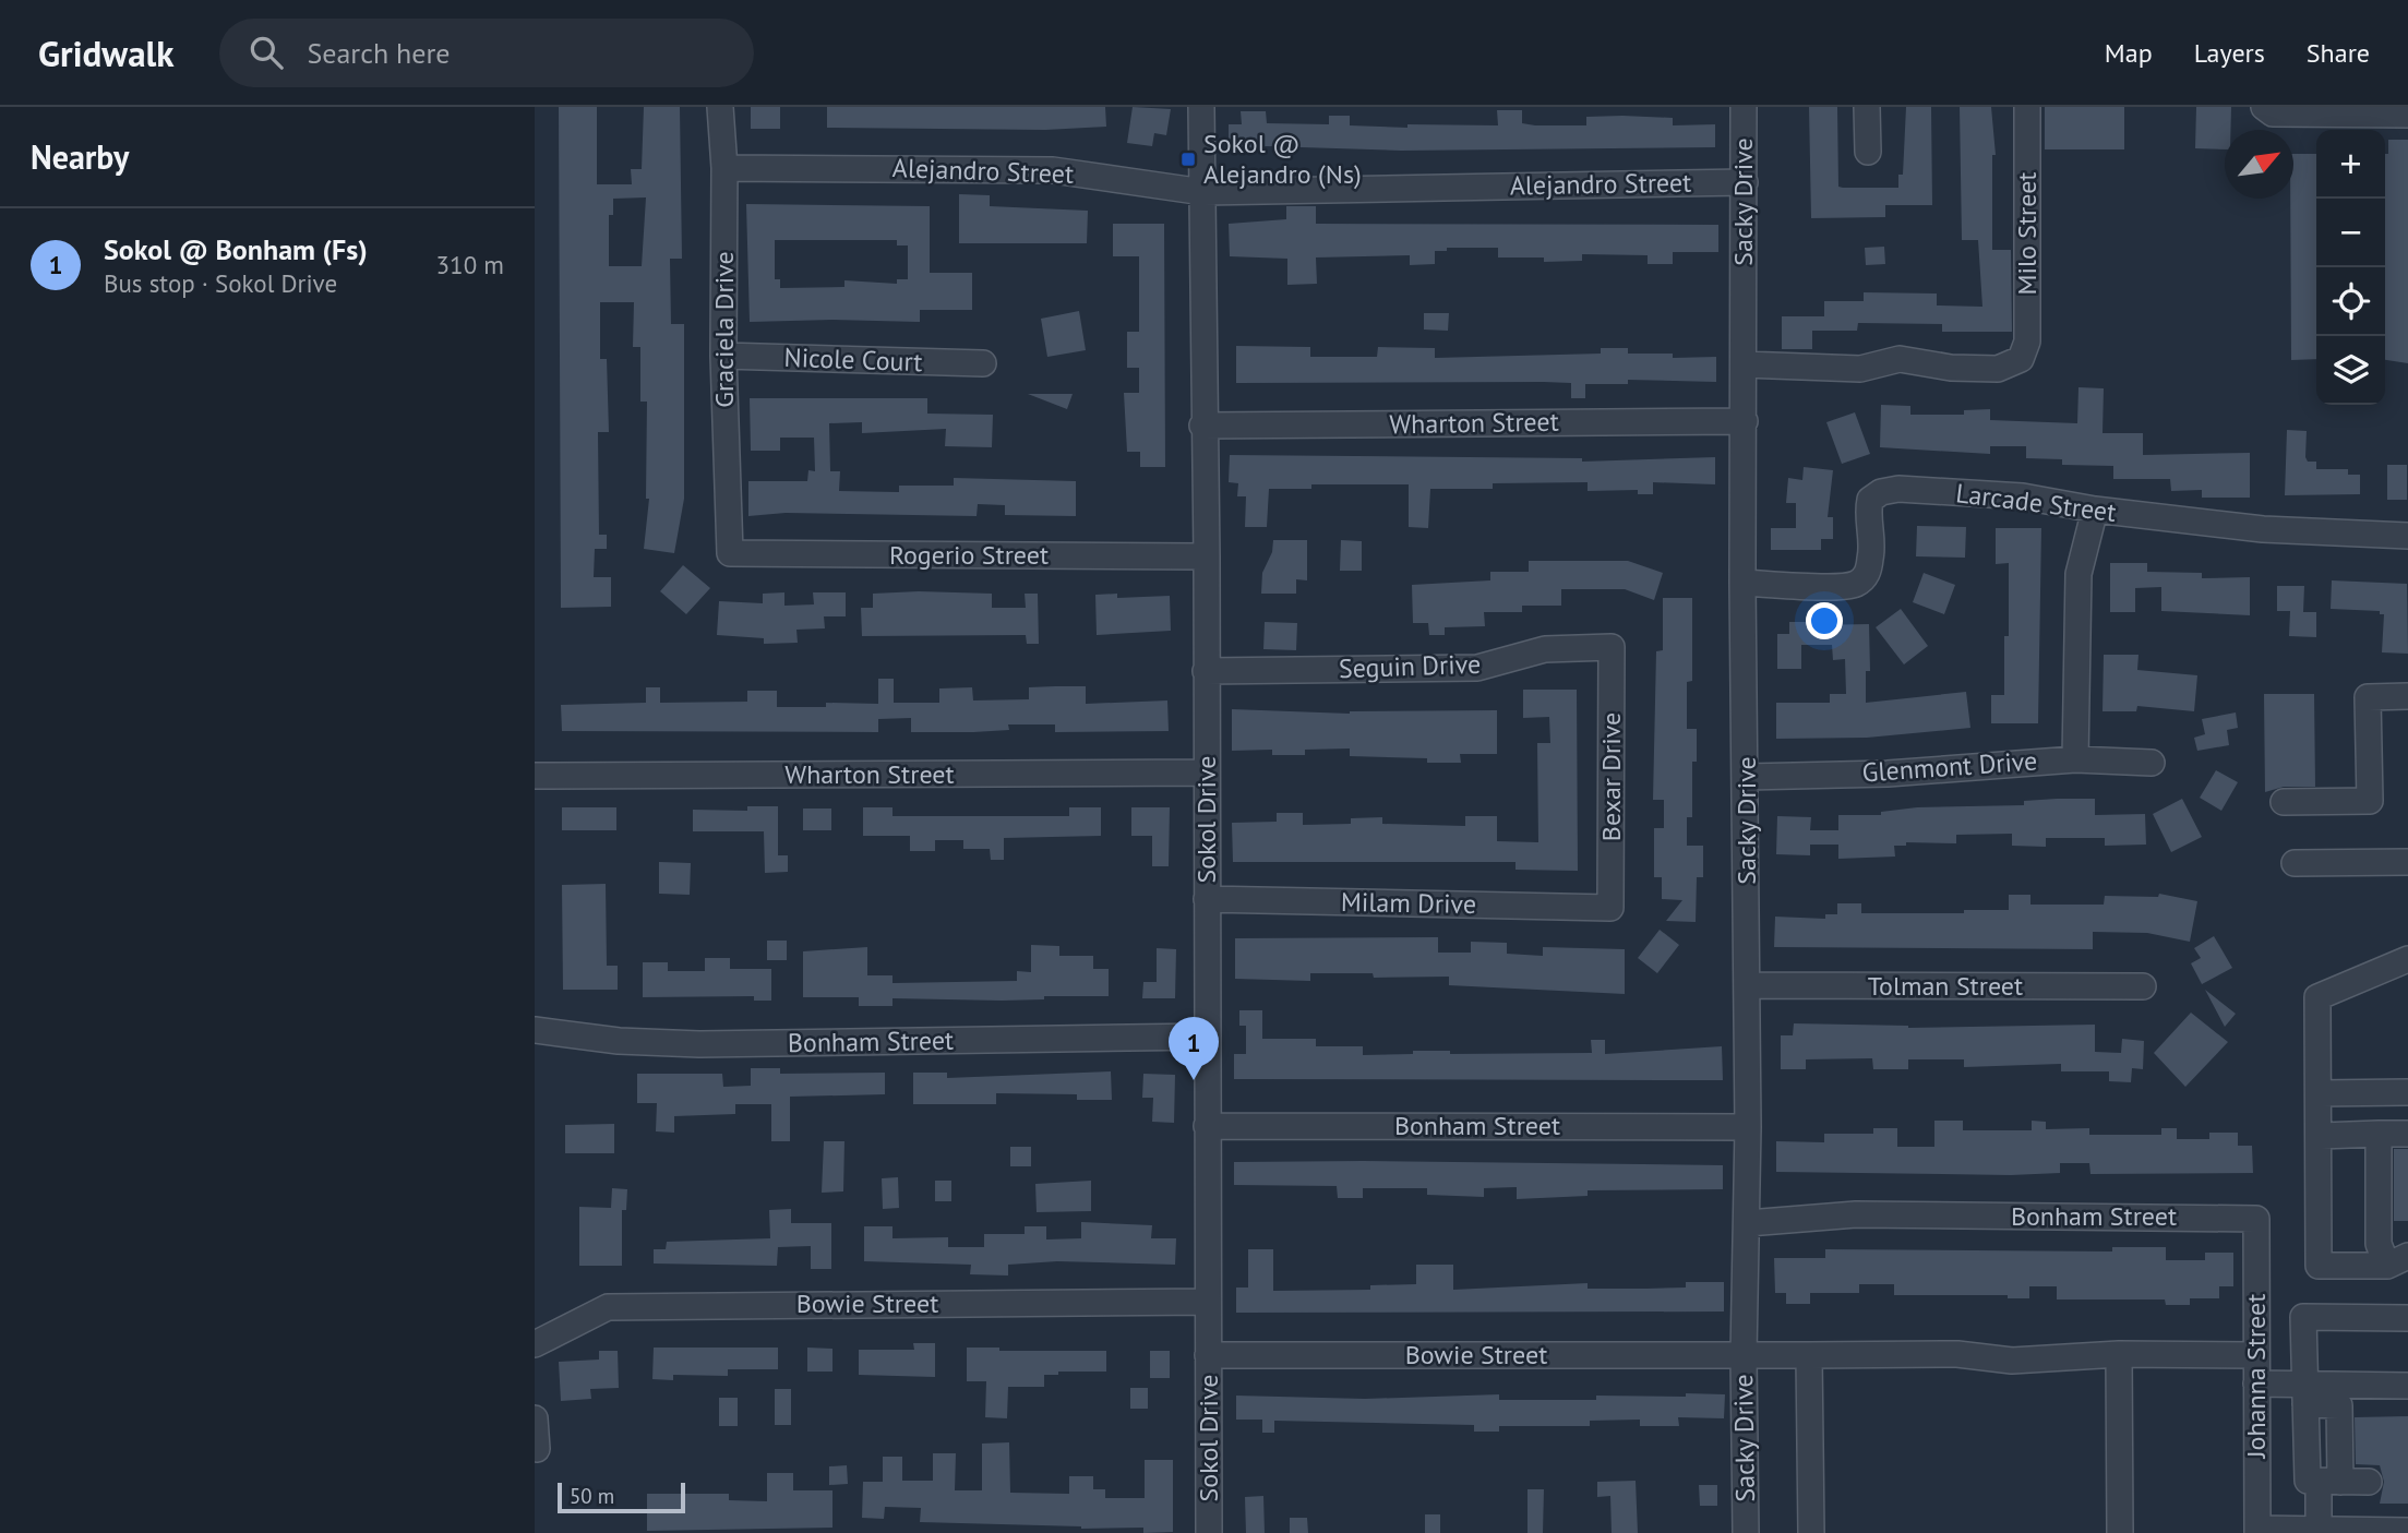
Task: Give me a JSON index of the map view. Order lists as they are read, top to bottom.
{
  "streets": {
    "street": [
      "Alejandro Street",
      "Sacky Drive",
      "Milo Street",
      "Graciela Drive",
      "Nicole Court",
      "Wharton Street",
      "Larcade Street",
      "Rogerio Street",
      "Seguin Drive",
      "Glenmont Drive",
      "Bexar Drive",
      "Sokol Drive",
      "Milam Drive",
      "Tolman Street",
      "Bonham Street",
      "Bowie Street",
      "Johanna Street"
    ]
  },
  "crossings": [
    ["Alejandro Street", "Sacky Drive"],
    ["Alejandro Street", "Graciela Drive"],
    ["Alejandro Street", "Sokol Drive"],
    ["Sacky Drive", "Milo Street"],
    ["Sacky Drive", "Wharton Street"],
    ["Sacky Drive", "Larcade Street"],
    ["Sacky Drive", "Glenmont Drive"],
    ["Sacky Drive", "Tolman Street"],
    ["Sacky Drive", "Bonham Street"],
    ["Sacky Drive", "Bowie Street"],
    ["Graciela Drive", "Nicole Court"],
    ["Graciela Drive", "Rogerio Street"],
    ["Wharton Street", "Sokol Drive"],
    ["Rogerio Street", "Sokol Drive"],
    ["Seguin Drive", "Bexar Drive"],
    ["Seguin Drive", "Sokol Drive"],
    ["Bexar Drive", "Milam Drive"],
    ["Sokol Drive", "Milam Drive"],
    ["Sokol Drive", "Bonham Street"],
    ["Sokol Drive", "Bowie Street"],
    ["Bonham Street", "Johanna Street"],
    ["Bowie Street", "Johanna Street"]
  ],
  "places": {
    "transit": ["Sokol @ Alejandro (Ns)"]
  },
  "scale_bar": "50 m",
  "north": "top right",
  "page": {
    "header": "Gridwalk",
    "search": "Search here",
    "nav": ["Map", "Layers", "Share"],
    "heading": "Nearby",
    "map_buttons": ["+", "−"],
    "list": [
      {
        "mark": "1",
        "name": "Sokol @ Bonham (Fs)",
        "note": "Bus stop · Sokol Drive",
        "value": "310 m"
      }
    ],
    "pins": "1",
    "scale": "50 m"
  }
}
